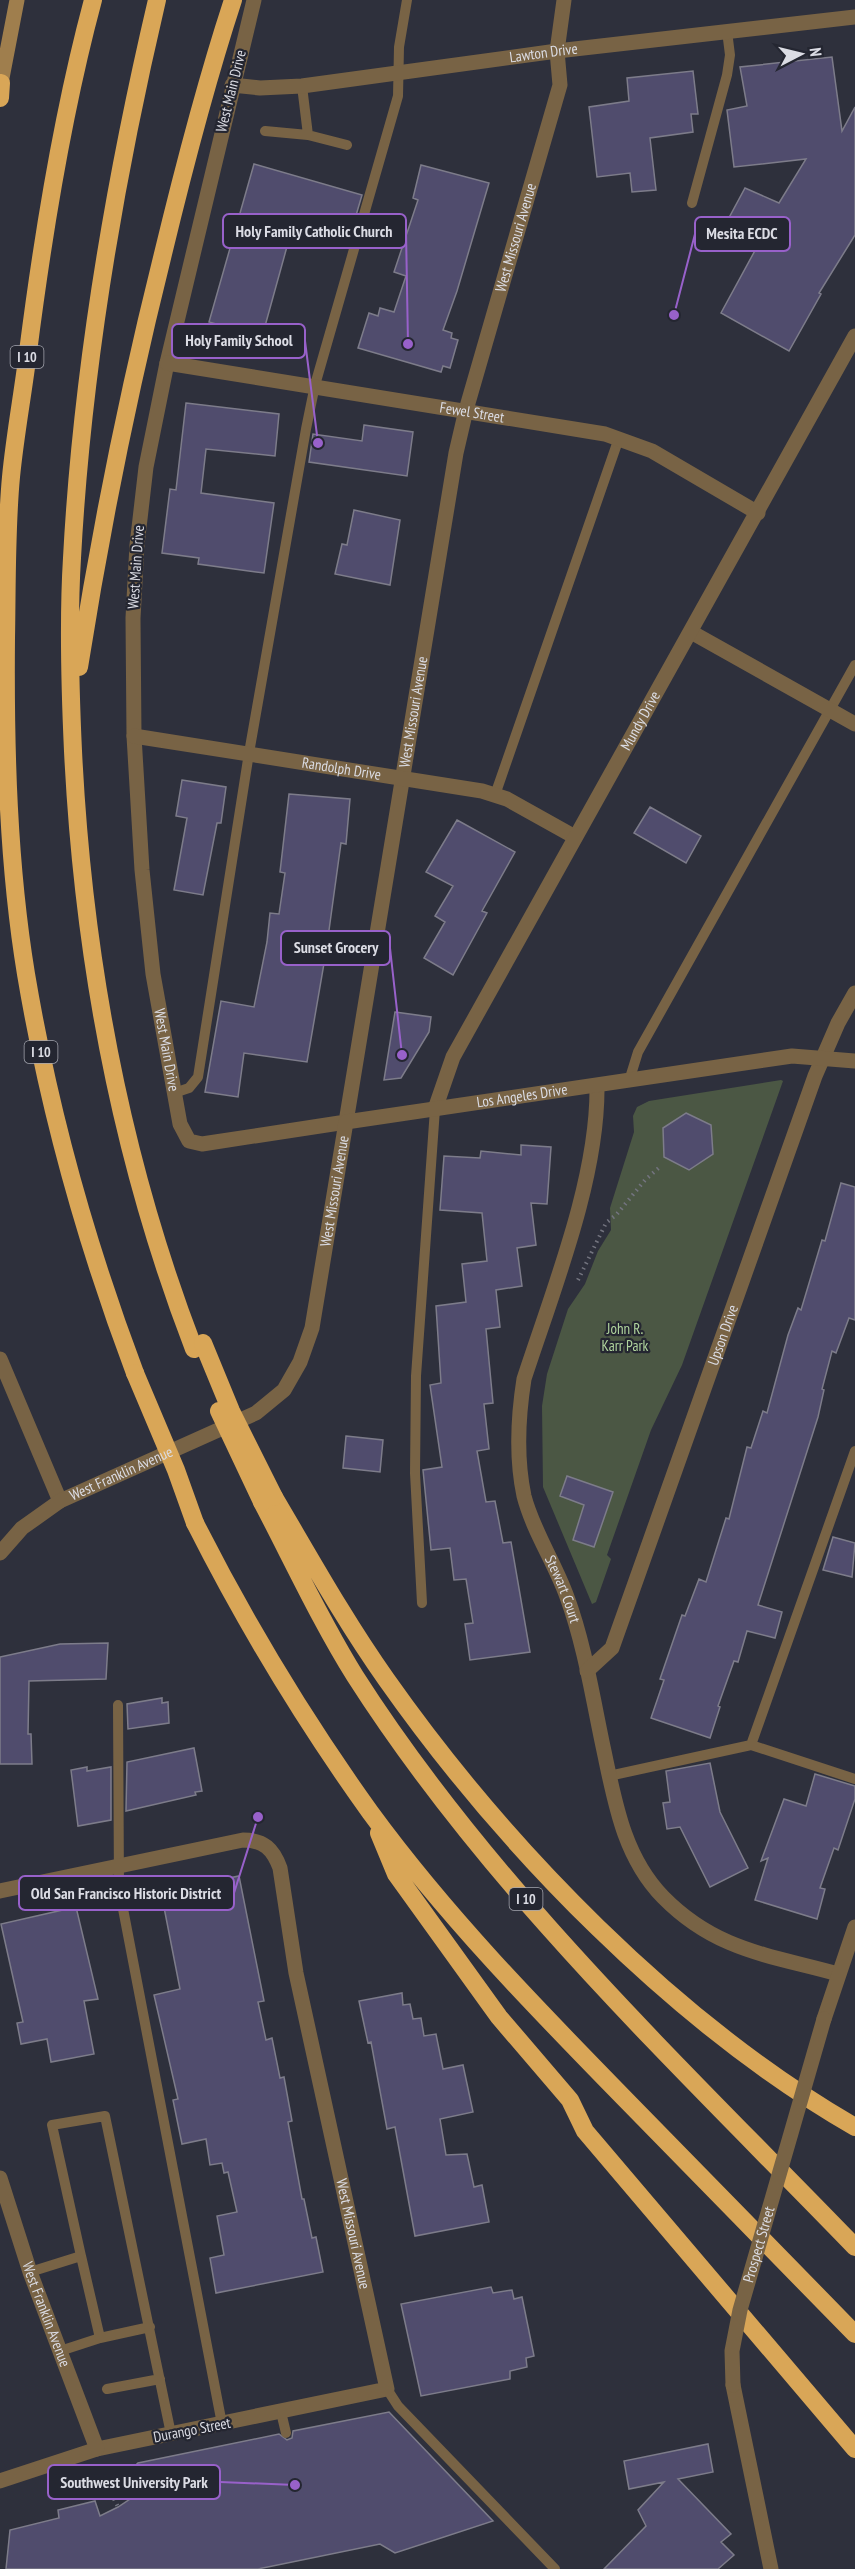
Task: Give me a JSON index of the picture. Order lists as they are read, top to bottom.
{
  "streets": {
    "highway": ["I 10"],
    "street": [
      "Lawton Drive",
      "West Main Drive",
      "West Missouri Avenue",
      "Fewel Street",
      "Mundy Drive",
      "Randolph Drive",
      "Los Angeles Drive",
      "Upson Drive",
      "West Franklin Avenue",
      "Stewart Court",
      "Prospect Street",
      "Durango Street"
    ]
  },
  "crossings": [
    ["Lawton Drive", "West Main Drive"],
    ["Lawton Drive", "West Missouri Avenue"],
    ["West Main Drive", "Fewel Street"],
    ["West Main Drive", "Randolph Drive"],
    ["West Main Drive", "Los Angeles Drive"],
    ["West Missouri Avenue", "Fewel Street"],
    ["West Missouri Avenue", "Randolph Drive"],
    ["West Missouri Avenue", "Los Angeles Drive"],
    ["West Missouri Avenue", "West Franklin Avenue"],
    ["West Missouri Avenue", "Durango Street"],
    ["Fewel Street", "Mundy Drive"],
    ["Mundy Drive", "Randolph Drive"],
    ["Mundy Drive", "Los Angeles Drive"],
    ["Los Angeles Drive", "Upson Drive"],
    ["Los Angeles Drive", "Stewart Court"],
    ["Upson Drive", "Stewart Court"],
    ["West Franklin Avenue", "Durango Street"],
    ["Stewart Court", "Prospect Street"]
  ],
  "parks": ["John R. Karr Park"],
  "places": [
    "Mesita ECDC",
    "Holy Family Catholic Church",
    "Holy Family School",
    "Sunset Grocery",
    "Old San Francisco Historic District",
    "Southwest University Park"
  ],
  "north": "right"
}
